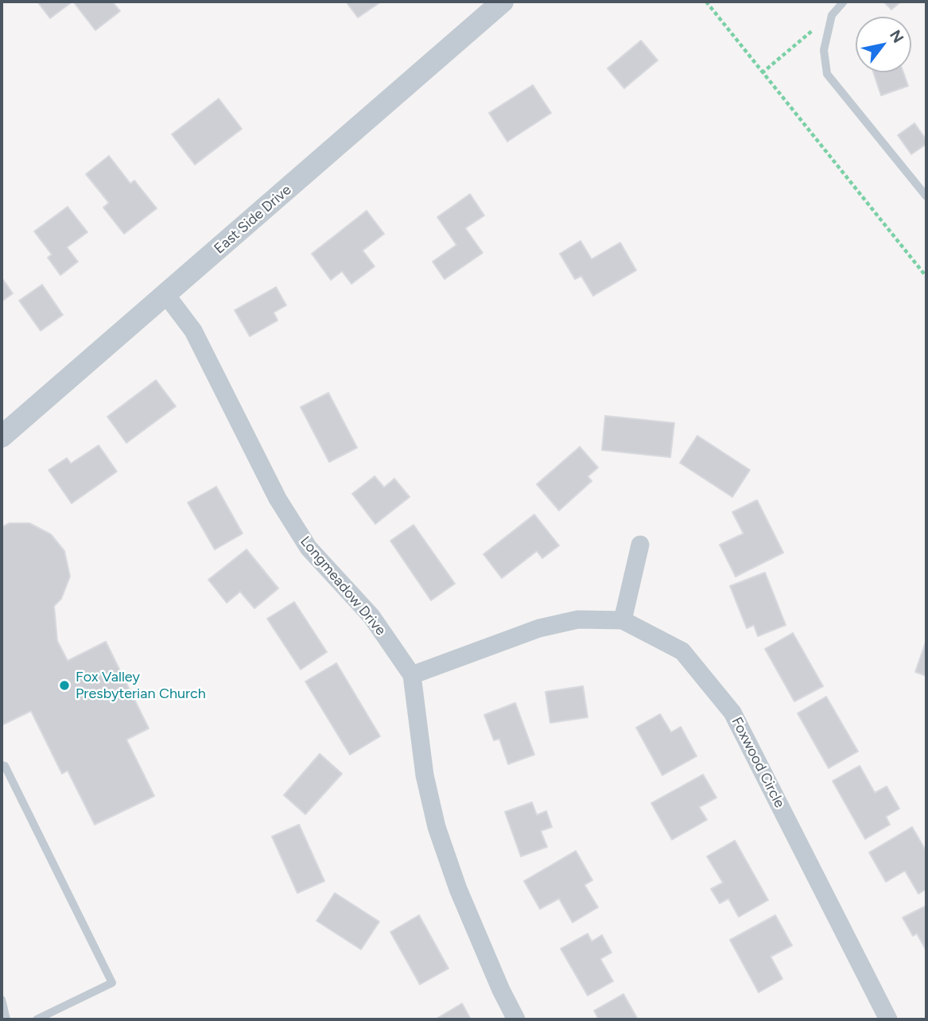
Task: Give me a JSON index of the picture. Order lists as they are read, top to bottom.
{
  "streets": {
    "street": ["East Side Drive", "Longmeadow Drive", "Foxwood Circle"]
  },
  "crossings": [
    ["East Side Drive", "Longmeadow Drive"],
    ["Longmeadow Drive", "Foxwood Circle"]
  ],
  "places": ["Fox Valley Presbyterian Church"],
  "north": "top right"
}
